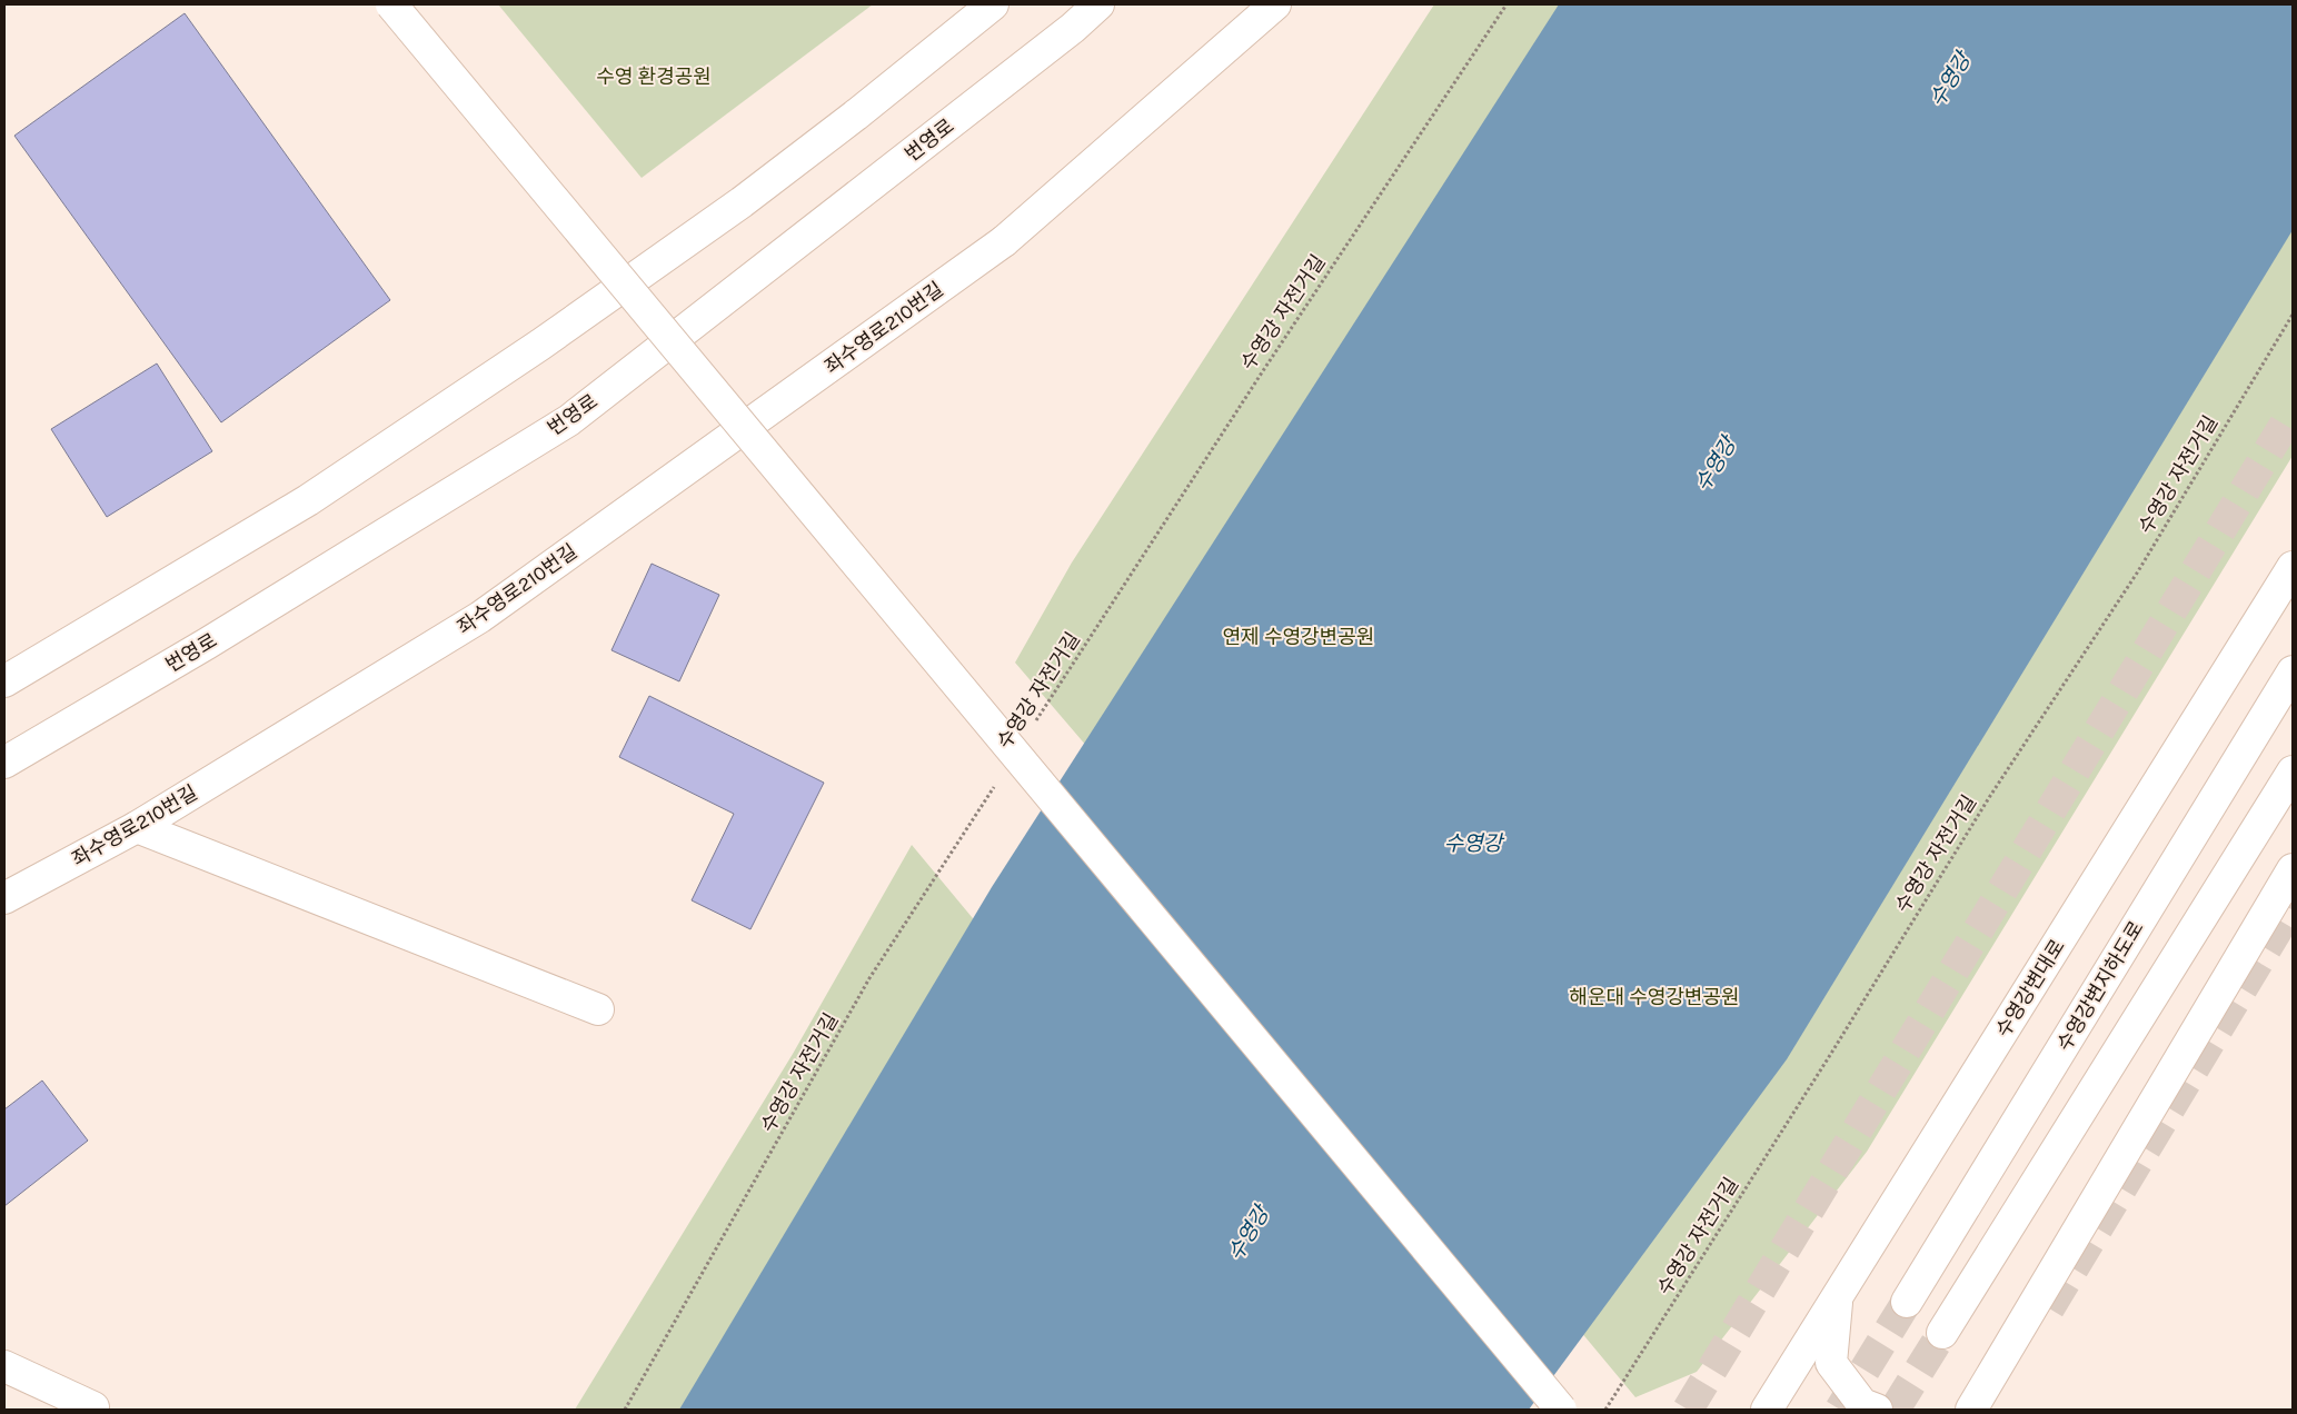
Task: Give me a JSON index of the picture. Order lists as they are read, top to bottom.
{
  "streets": {
    "main road": [
      "번영로",
      "좌수영로210번길",
      "수영강변지하도로",
      "수영강변대로"
    ],
    "path": ["수영강 자전거길"]
  },
  "water": ["수영강"],
  "parks": ["수영 환경공원", "연제 수영강변공원", "해운대 수영강변공원"]
}
